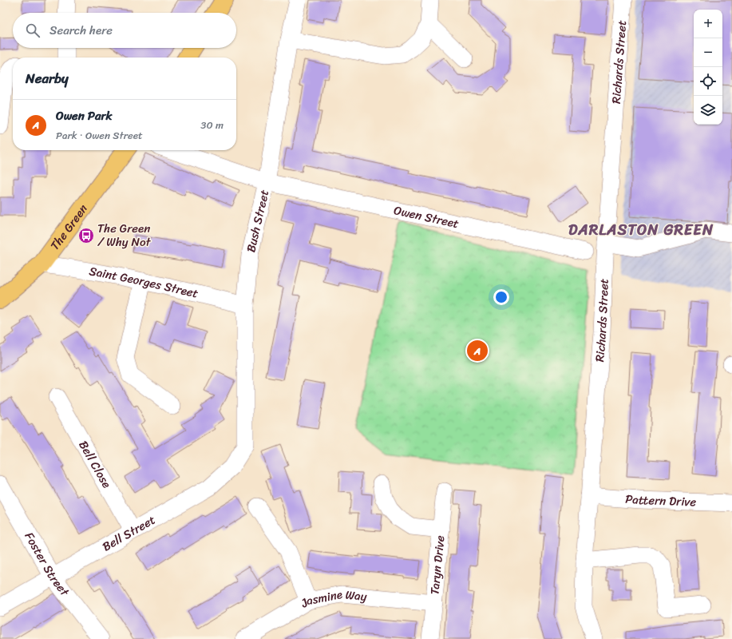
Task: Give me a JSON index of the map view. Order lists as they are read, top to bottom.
{
  "streets": {
    "main road": ["The Green"],
    "street": [
      "Richards Street",
      "Owen Street",
      "Bush Street",
      "Saint Georges Street",
      "Bell Close",
      "Pattern Drive",
      "Bell Street",
      "Foster Street",
      "Taryn Drive",
      "Jasmine Way"
    ]
  },
  "crossings": [
    ["Richards Street", "Pattern Drive"],
    ["Owen Street", "Bush Street"],
    ["Bush Street", "Saint Georges Street"],
    ["Bush Street", "Bell Street"],
    ["The Green", "Saint Georges Street"],
    ["Bell Close", "Bell Street"],
    ["Bell Street", "Foster Street"],
    ["Taryn Drive", "Jasmine Way"]
  ],
  "districts": ["DARLASTON GREEN"],
  "places": {
    "bus stop": ["The Green / Why Not"]
  },
  "page": {
    "map_buttons": ["+", "−"],
    "search": "Search here",
    "heading": "Nearby",
    "list": [
      {
        "mark": "A",
        "name": "Owen Park",
        "note": "Park · Owen Street",
        "value": "30 m"
      }
    ],
    "pins": "A"
  }
}
